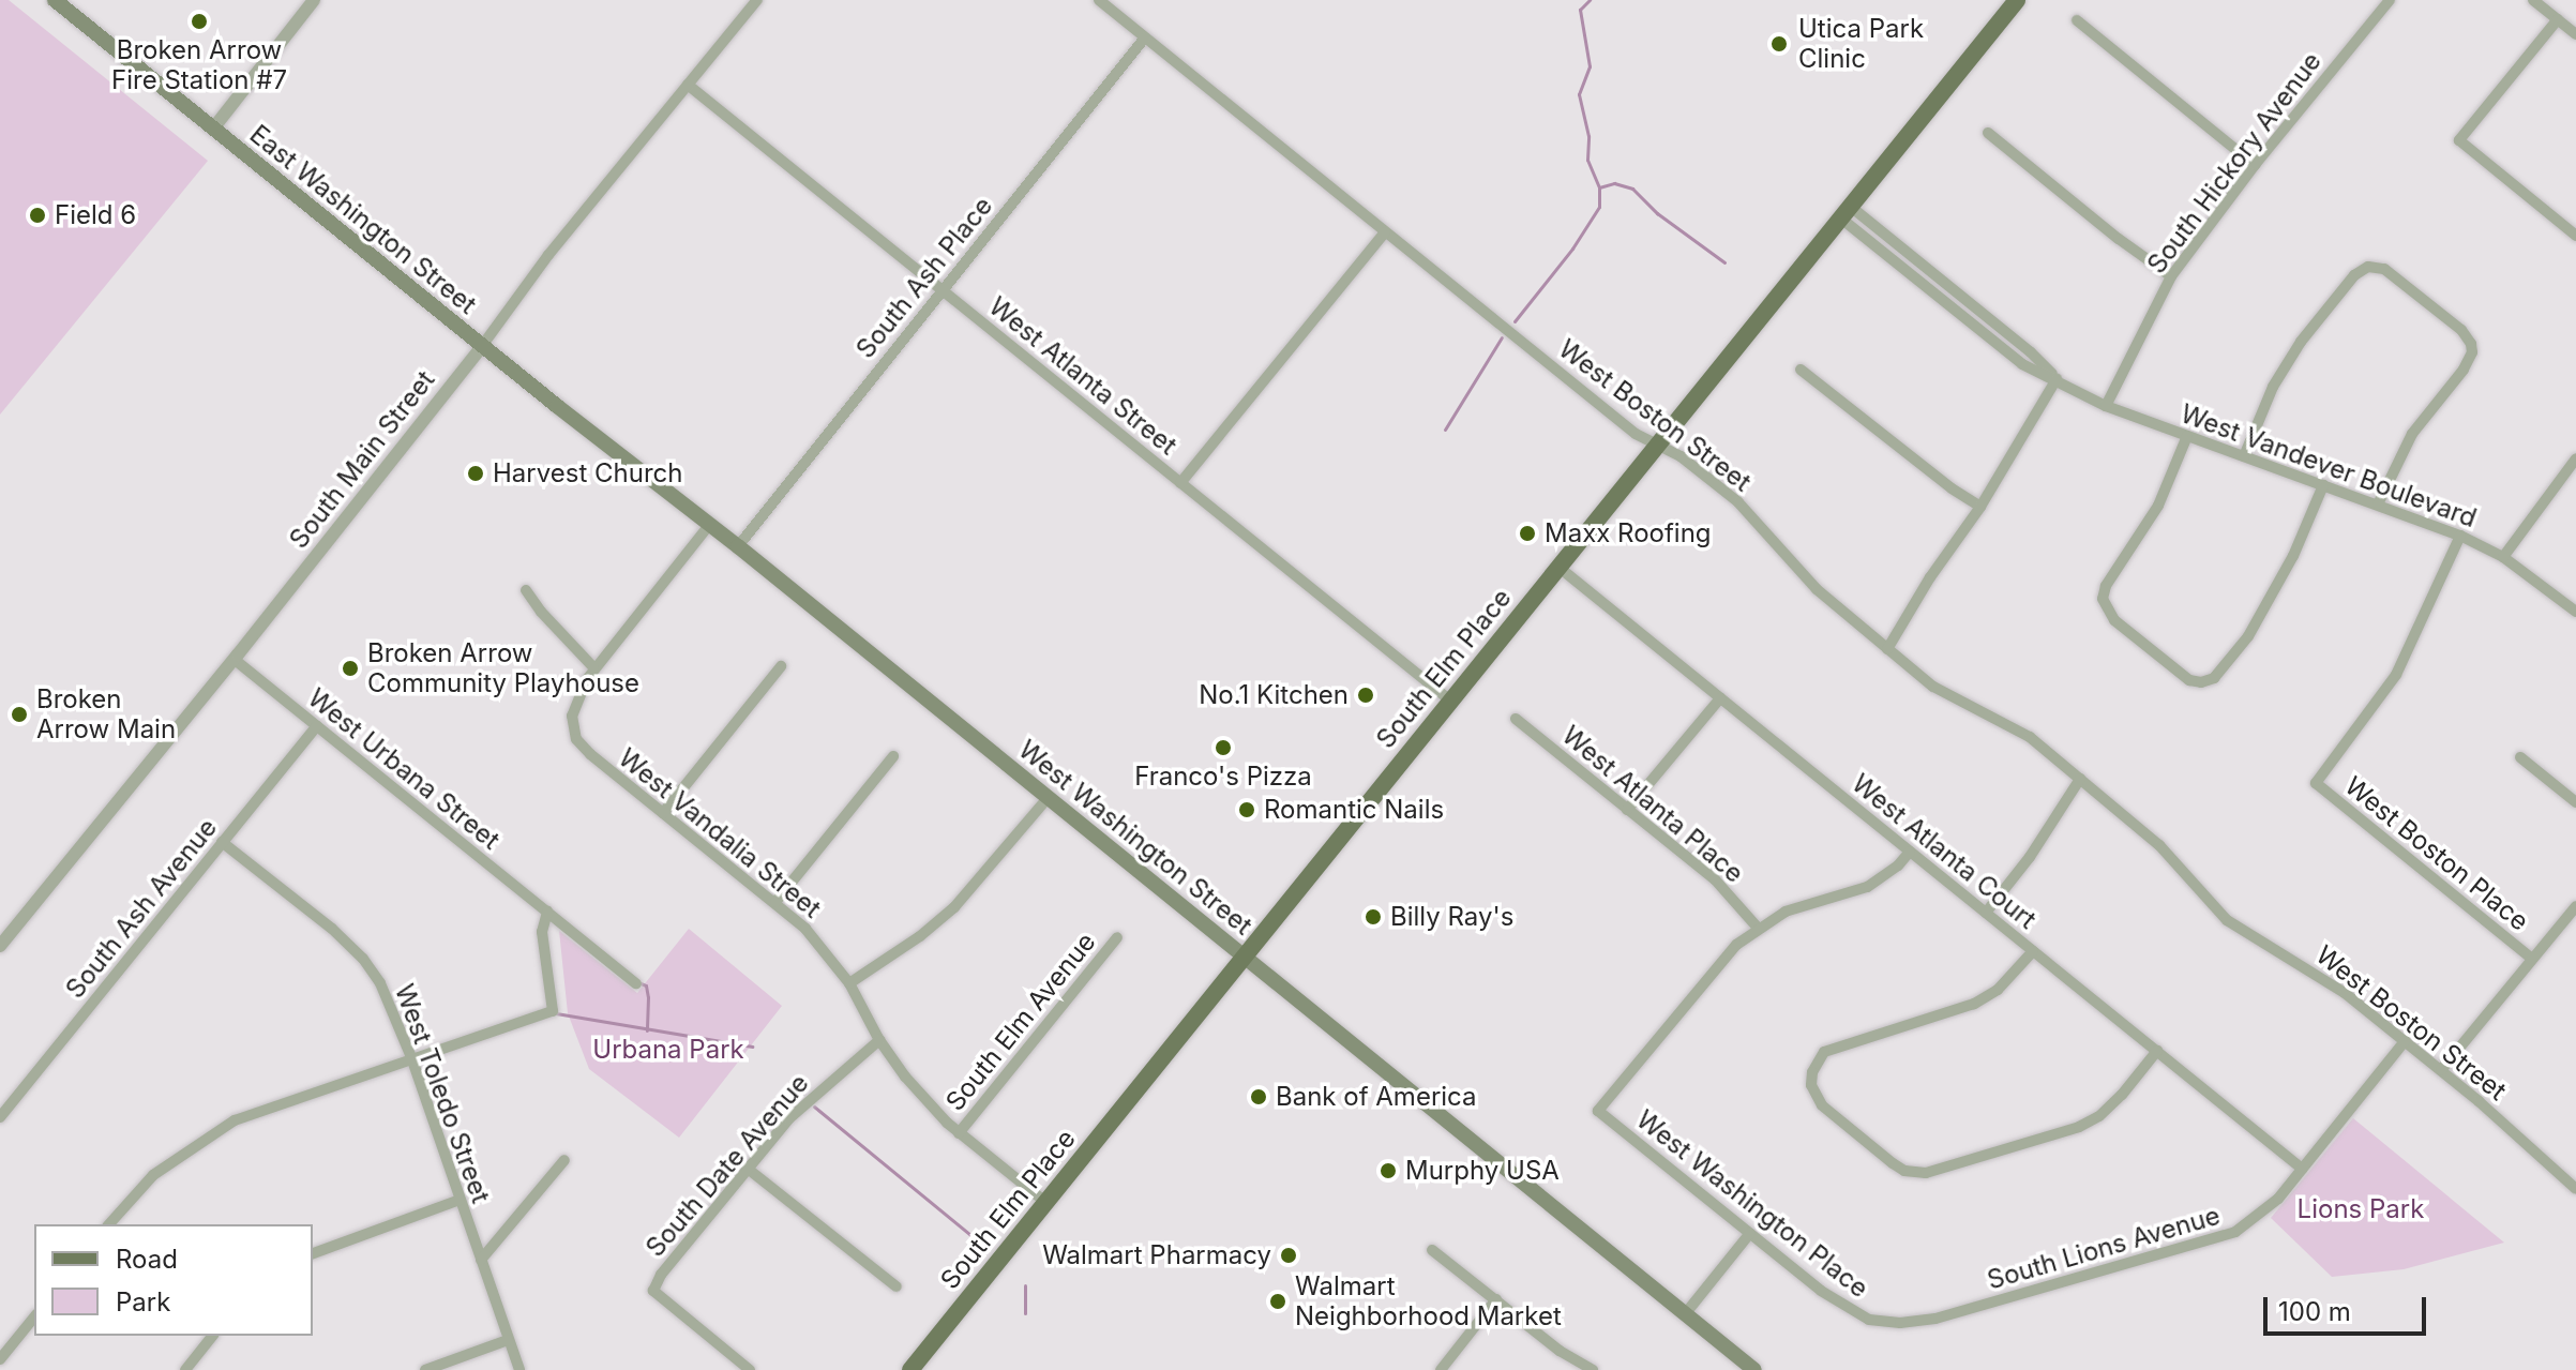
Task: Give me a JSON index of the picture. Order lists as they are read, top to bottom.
{
  "streets": {
    "main road": ["East Washington Street", "South Elm Place", "West Washington Street"],
    "street": [
      "South Hickory Avenue",
      "South Ash Place",
      "West Atlanta Street",
      "West Boston Street",
      "South Main Street",
      "West Vandever Boulevard",
      "West Urbana Street",
      "West Atlanta Place",
      "West Vandalia Street",
      "West Atlanta Court",
      "West Boston Place",
      "South Ash Avenue",
      "South Elm Avenue",
      "West Toledo Street",
      "South Date Avenue",
      "West Washington Place",
      "South Lions Avenue"
    ]
  },
  "crossings": [
    ["South Hickory Avenue", "West Vandever Boulevard"],
    ["East Washington Street", "South Main Street"],
    ["East Washington Street", "West Washington Street"],
    ["South Ash Place", "West Atlanta Street"],
    ["South Ash Place", "West Boston Street"],
    ["South Ash Place", "West Washington Street"],
    ["West Atlanta Street", "South Main Street"],
    ["West Atlanta Street", "South Elm Place"],
    ["West Boston Street", "South Elm Place"],
    ["West Boston Street", "South Lions Avenue"],
    ["South Main Street", "West Urbana Street"],
    ["South Main Street", "West Washington Street"],
    ["West Vandever Boulevard", "South Elm Place"],
    ["West Vandever Boulevard", "West Boston Place"],
    ["South Elm Place", "West Vandalia Street"],
    ["South Elm Place", "West Washington Street"],
    ["South Elm Place", "West Atlanta Court"],
    ["West Urbana Street", "South Ash Avenue"],
    ["West Atlanta Place", "West Washington Place"],
    ["West Vandalia Street", "South Elm Avenue"],
    ["West Vandalia Street", "South Date Avenue"],
    ["West Atlanta Court", "South Lions Avenue"],
    ["South Ash Avenue", "West Toledo Street"],
    ["West Washington Place", "South Lions Avenue"]
  ],
  "parks": ["Urbana Park", "Lions Park"],
  "places": [
    "Broken Arrow Fire Station #7",
    "Utica Park Clinic",
    "Field 6",
    "Harvest Church",
    "Maxx Roofing",
    "Broken Arrow Community Playhouse",
    "No.1 Kitchen",
    "Broken Arrow Main",
    "Franco's Pizza",
    "Romantic Nails",
    "Billy Ray's",
    "Bank of America",
    "Murphy USA",
    "Walmart Pharmacy",
    "Walmart Neighborhood Market"
  ],
  "legend": ["Road", "Park"],
  "scale_bar": "100 m"
}
